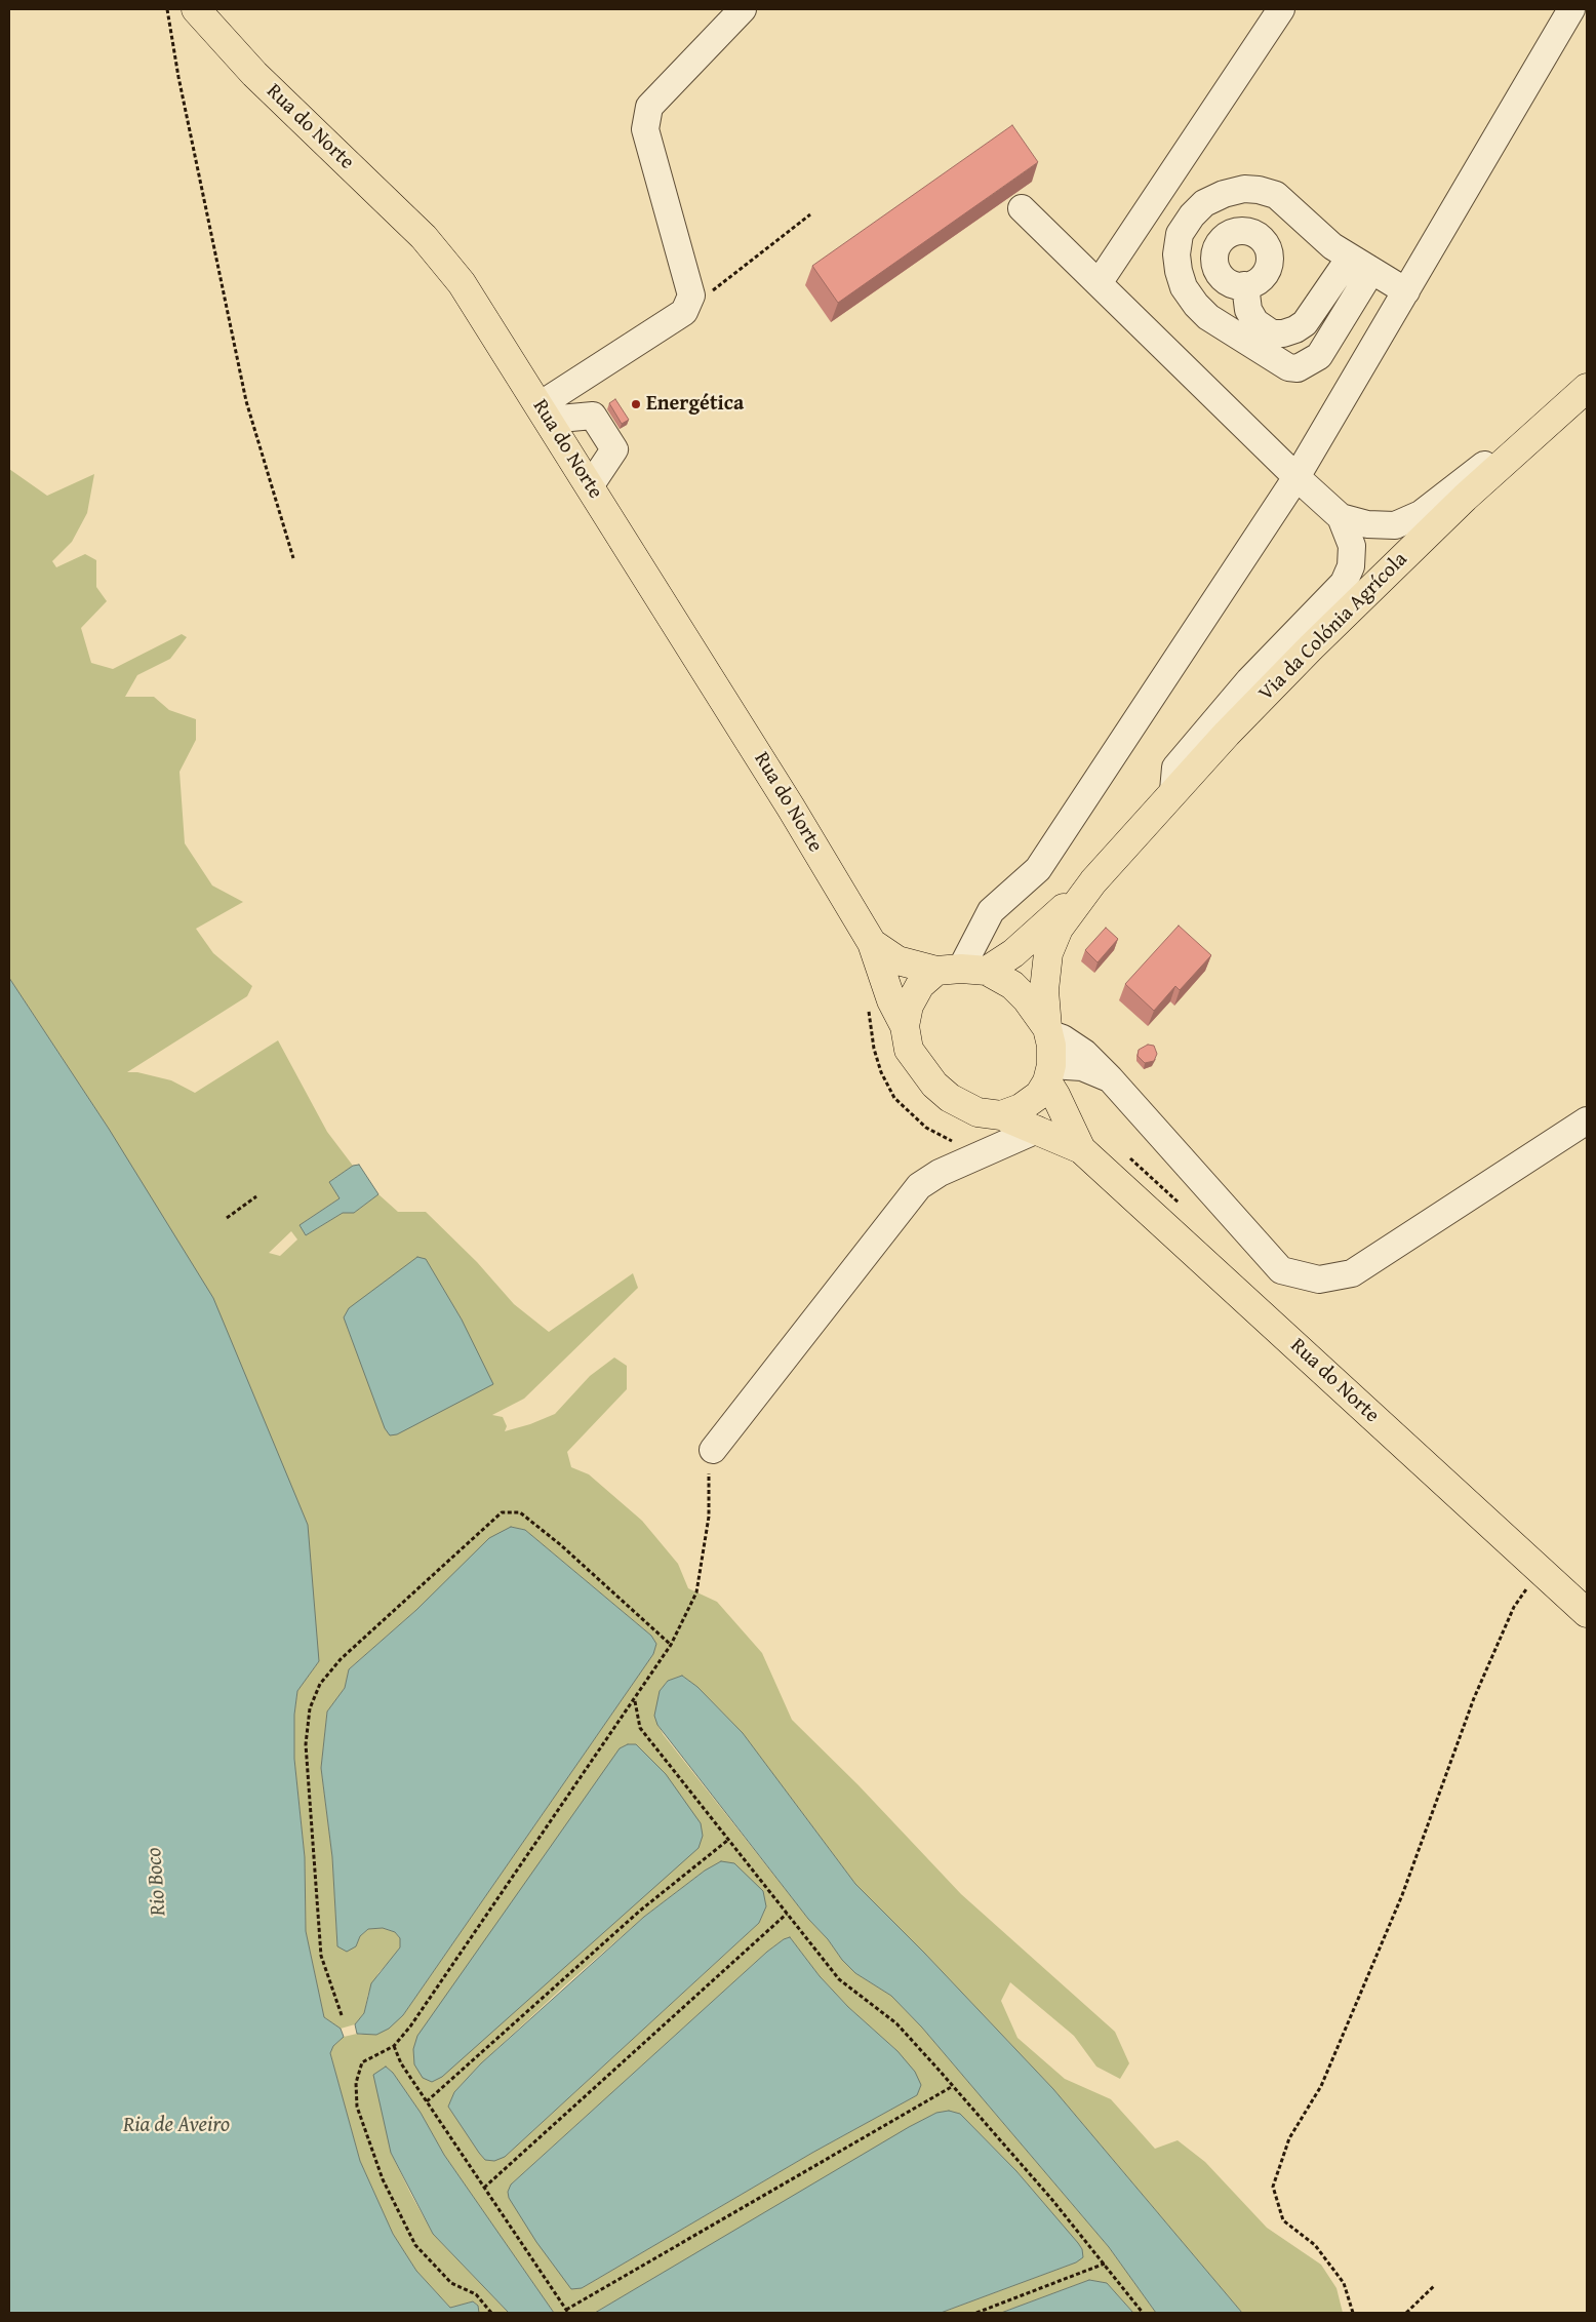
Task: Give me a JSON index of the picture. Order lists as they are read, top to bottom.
{
  "streets": {
    "main road": ["Rua do Norte", "Via da Colónia Agrícola"]
  },
  "crossings": [
    ["Rua do Norte", "Via da Colónia Agrícola"]
  ],
  "water": ["Rio Boco", "Ria de Aveiro"],
  "places": ["Energética"]
}
